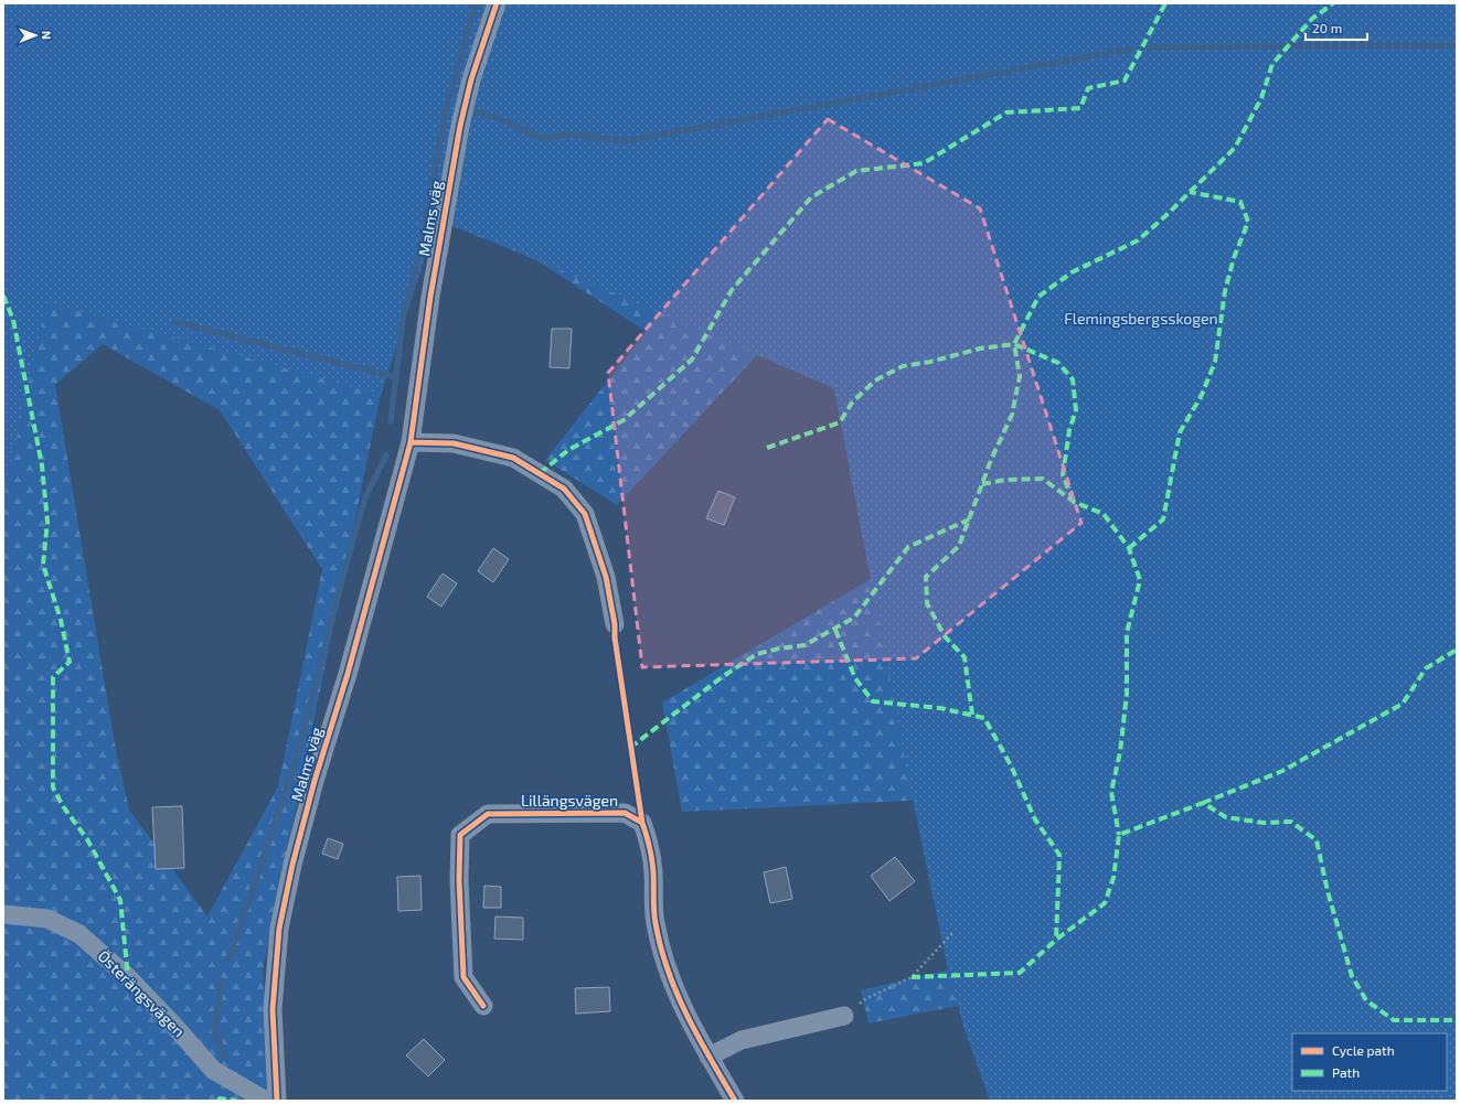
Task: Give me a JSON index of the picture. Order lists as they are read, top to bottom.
{
  "streets": {
    "street": ["Malms väg", "Lillängsvägen", "Österängsvägen"]
  },
  "parks": ["Flemingsbergsskogen"],
  "legend": ["Cycle path", "Path"],
  "scale_bar": "20 m",
  "north": "right"
}
